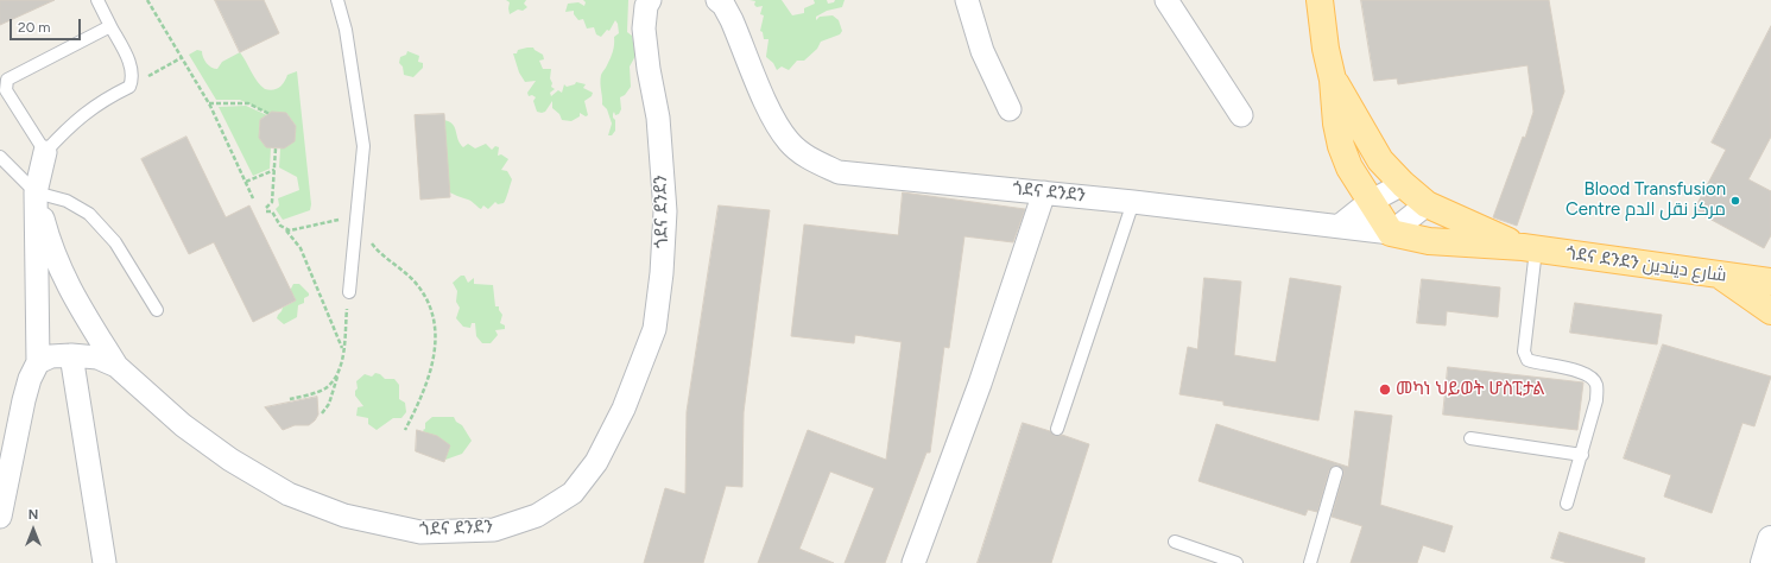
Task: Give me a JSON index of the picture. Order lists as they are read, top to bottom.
{
  "streets": {
    "main road": ["ጎደና ደንደን شارع ديندين"],
    "street": ["ጎደና ደንደን"]
  },
  "crossings": [
    ["ጎደና ደንደን", "ጎደና ደንደን شارع ديندين"]
  ],
  "places": ["Blood Transfusion Centre مركز نقل الدم", "መካነ ህይወት ሆስፒታል"],
  "scale_bar": "20 m",
  "north": "top"
}
